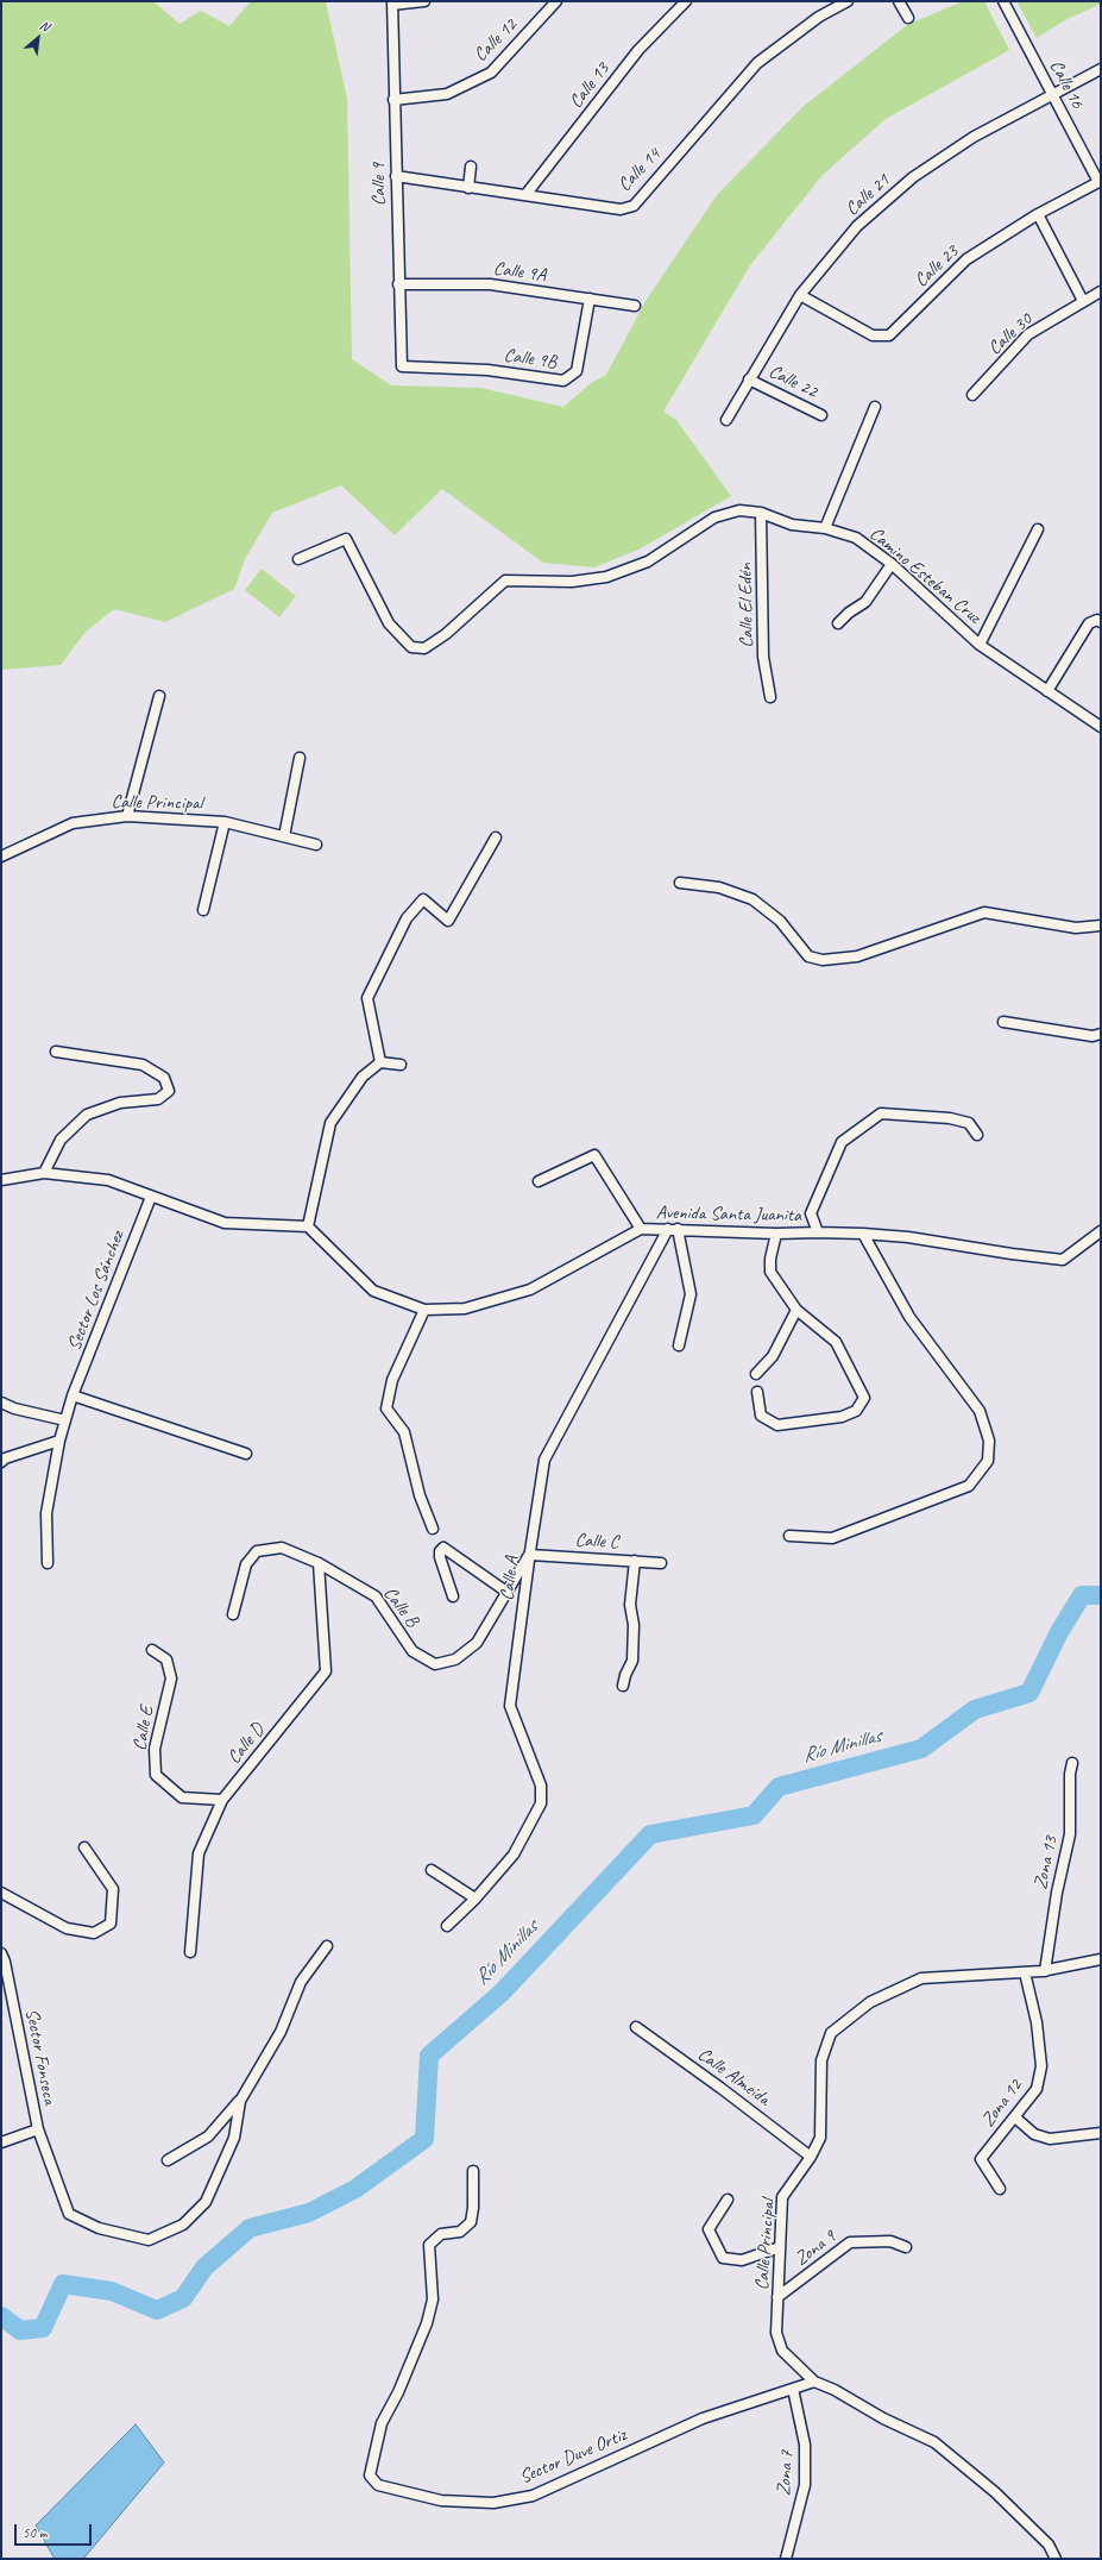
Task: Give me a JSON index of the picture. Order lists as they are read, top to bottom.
{
  "streets": {
    "street": [
      "Calle 12",
      "Calle 16",
      "Calle 13",
      "Calle 14",
      "Calle 9",
      "Calle 21",
      "Calle 23",
      "Calle 9A",
      "Calle 30",
      "Calle 9B",
      "Calle 22",
      "Camino Esteban Cruz",
      "Calle El Edén",
      "Calle Principal",
      "Avenida Santa Juanita",
      "Sector Los Sánchez",
      "Calle C",
      "Calle A",
      "Calle B",
      "Calle E",
      "Calle D",
      "Zona 13",
      "Sector Fonseca",
      "Calle Almeida",
      "Zona 12",
      "Zona 9",
      "Sector Duve Ortiz",
      "Zona 7"
    ]
  },
  "crossings": [
    ["Calle 12", "Calle 9"],
    ["Calle 16", "Calle 21"],
    ["Calle 16", "Calle 23"],
    ["Calle 13", "Calle 14"],
    ["Calle 14", "Calle 9"],
    ["Calle 9", "Calle 9A"],
    ["Calle 9", "Calle 9B"],
    ["Calle 21", "Calle 23"],
    ["Calle 21", "Calle 22"],
    ["Calle 9A", "Calle 9B"],
    ["Camino Esteban Cruz", "Calle El Edén"],
    ["Calle Principal", "Zona 13"],
    ["Calle Principal", "Calle Almeida"],
    ["Calle Principal", "Zona 12"],
    ["Calle Principal", "Zona 9"],
    ["Calle Principal", "Sector Duve Ortiz"],
    ["Avenida Santa Juanita", "Calle A"],
    ["Calle C", "Calle A"],
    ["Calle C", "Calle B"],
    ["Calle A", "Calle B"],
    ["Calle B", "Calle D"],
    ["Calle E", "Calle D"],
    ["Sector Duve Ortiz", "Zona 7"]
  ],
  "water": ["Río Minillas"],
  "scale_bar": "50 m",
  "north": "top right"
}
